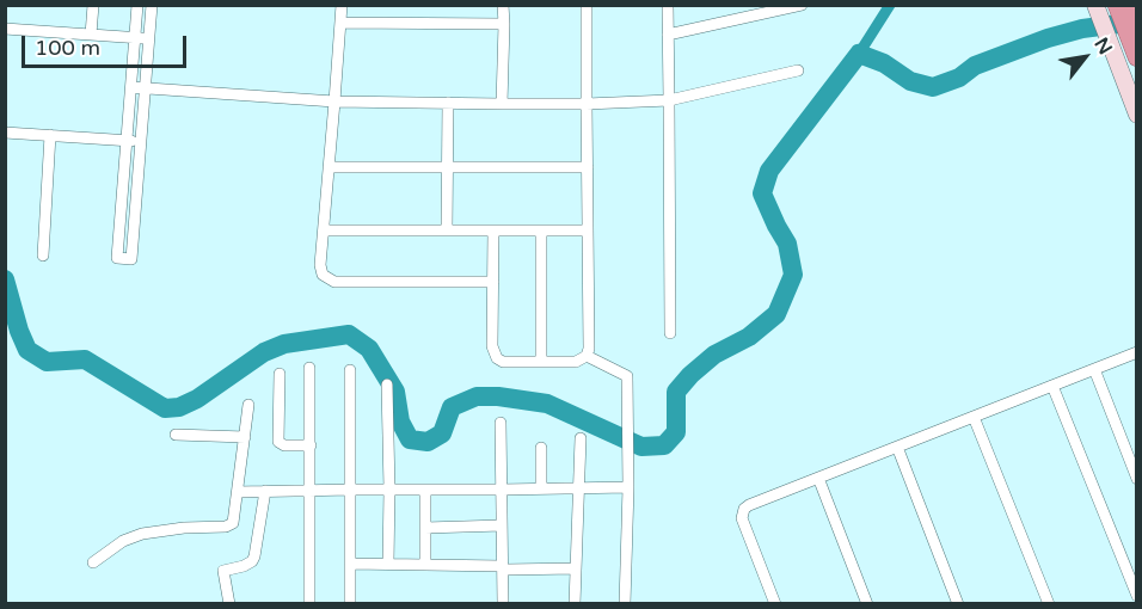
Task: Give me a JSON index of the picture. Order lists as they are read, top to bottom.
{
  "scale_bar": "100 m",
  "north": "top right"
}
